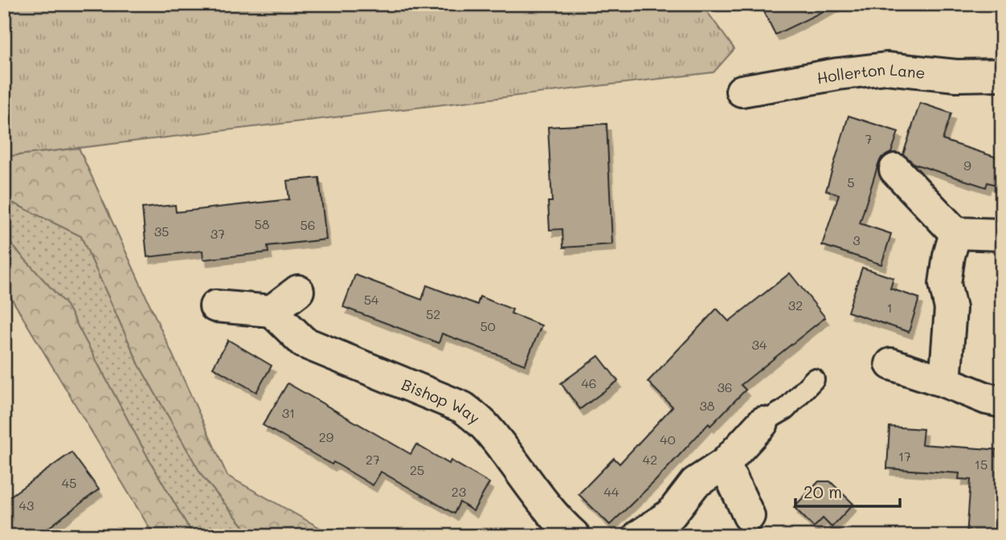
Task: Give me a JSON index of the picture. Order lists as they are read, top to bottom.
{
  "streets": {
    "street": ["Hollerton Lane", "Bishop Way"]
  },
  "house_numbers": [
    "7",
    "9",
    "5",
    "58",
    "56",
    "35",
    "37",
    "3",
    "54",
    "32",
    "1",
    "52",
    "50",
    "34",
    "46",
    "36",
    "38",
    "31",
    "29",
    "40",
    "17",
    "27",
    "42",
    "15",
    "25",
    "45",
    "23",
    "44",
    "43"
  ],
  "scale_bar": "20 m"
}
